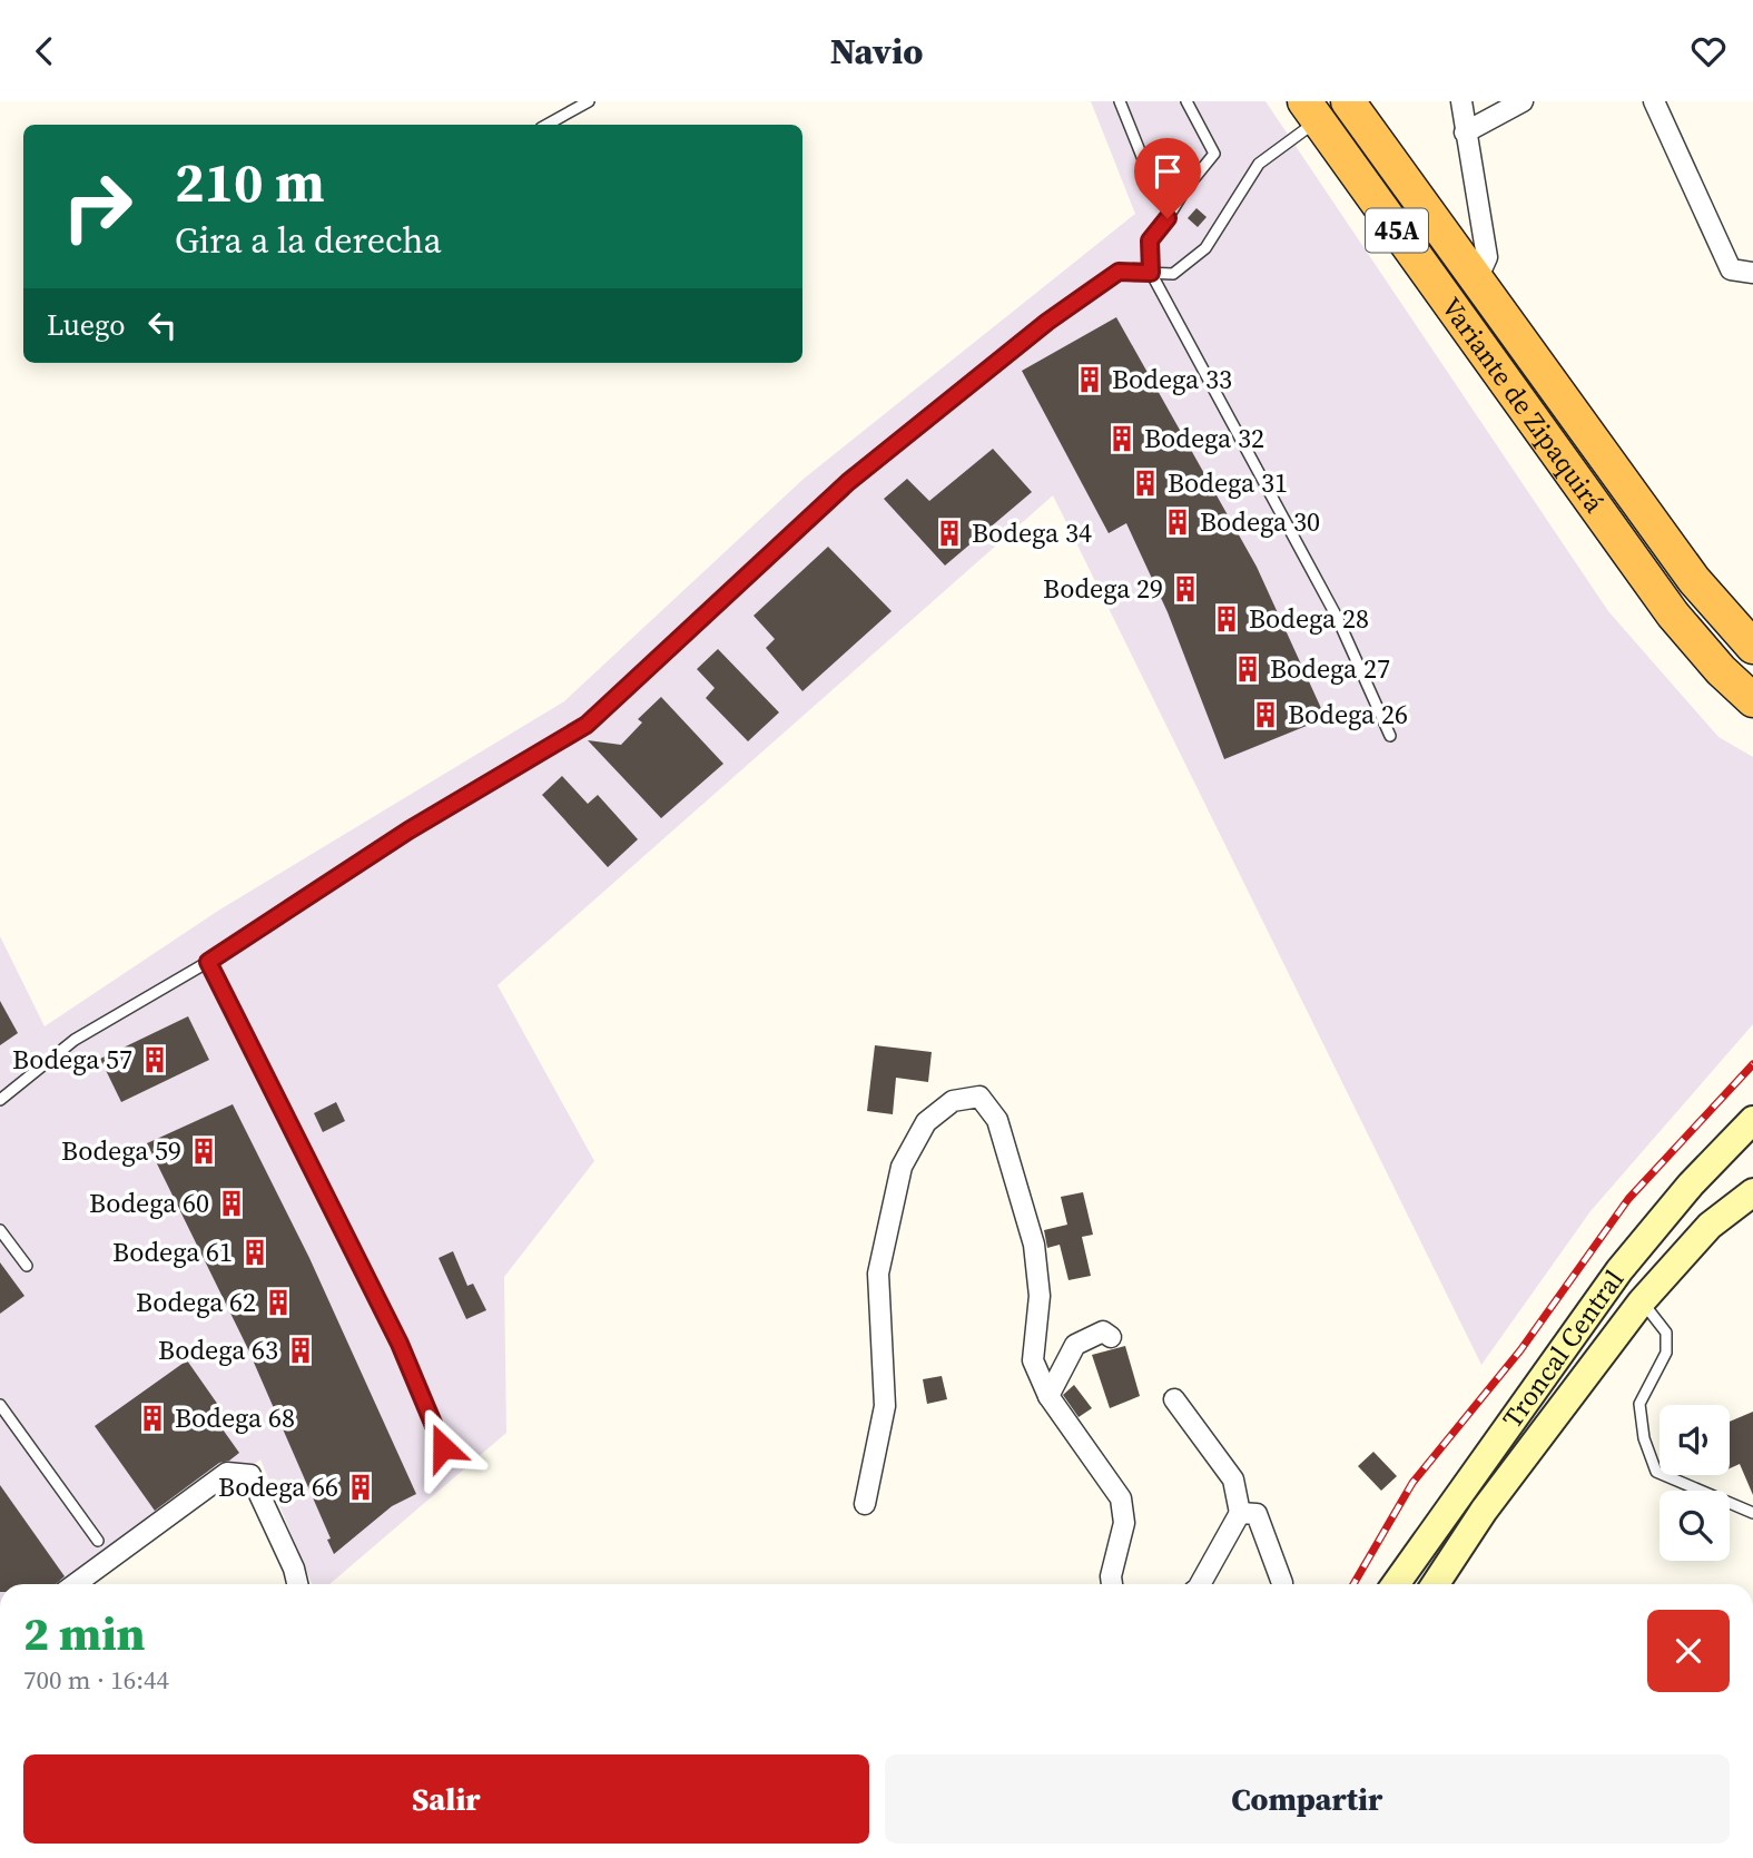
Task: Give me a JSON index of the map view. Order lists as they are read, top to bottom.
{
  "streets": {
    "highway": ["45A", "Variante de Zipaquirá"],
    "main road": ["Troncal Central"]
  },
  "places": {
    "building": [
      "Bodega 33",
      "Bodega 32",
      "Bodega 31",
      "Bodega 30",
      "Bodega 34",
      "Bodega 29",
      "Bodega 28",
      "Bodega 27",
      "Bodega 26",
      "Bodega 57",
      "Bodega 59",
      "Bodega 60",
      "Bodega 61",
      "Bodega 62",
      "Bodega 63",
      "Bodega 68",
      "Bodega 66"
    ]
  },
  "page": {
    "header": "Navio",
    "turn": ["210 m", "Gira a la derecha"],
    "then": "Luego",
    "heading": ["2 min", "700 m · 16:44"],
    "buttons": ["Salir", "Compartir"]
  }
}
